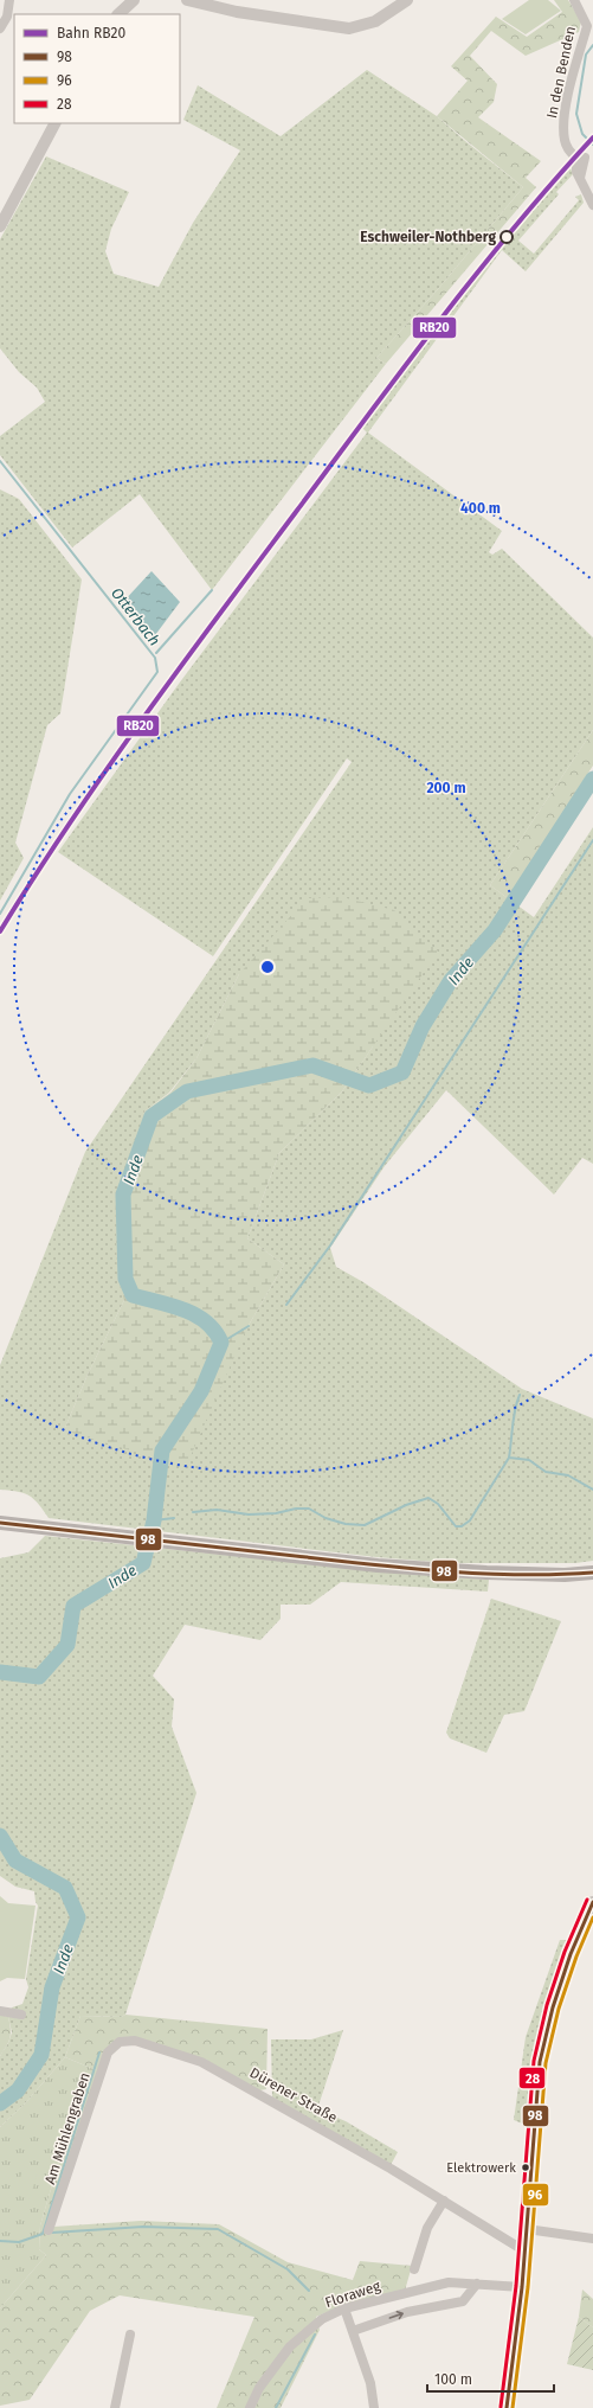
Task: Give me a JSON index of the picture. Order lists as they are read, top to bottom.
{
  "streets": {
    "street": [
      "In den Benden",
      "Dürener Straße",
      "Am Mühlengraben",
      "Floraweg"
    ]
  },
  "crossings": [
    ["Dürener Straße", "Am Mühlengraben"]
  ],
  "water": ["Otterbach", "Inde"],
  "places": ["Eschweiler-Nothberg", "Elektrowerk"],
  "lines": [
    "rail line RB20",
    "transit line 98",
    "transit line 28",
    "transit line 96"
  ],
  "legend": [
    "Bahn RB20",
    "98",
    "96",
    "28"
  ],
  "scale_bar": "100 m",
  "rings": ["400 m", "200 m"]
}
